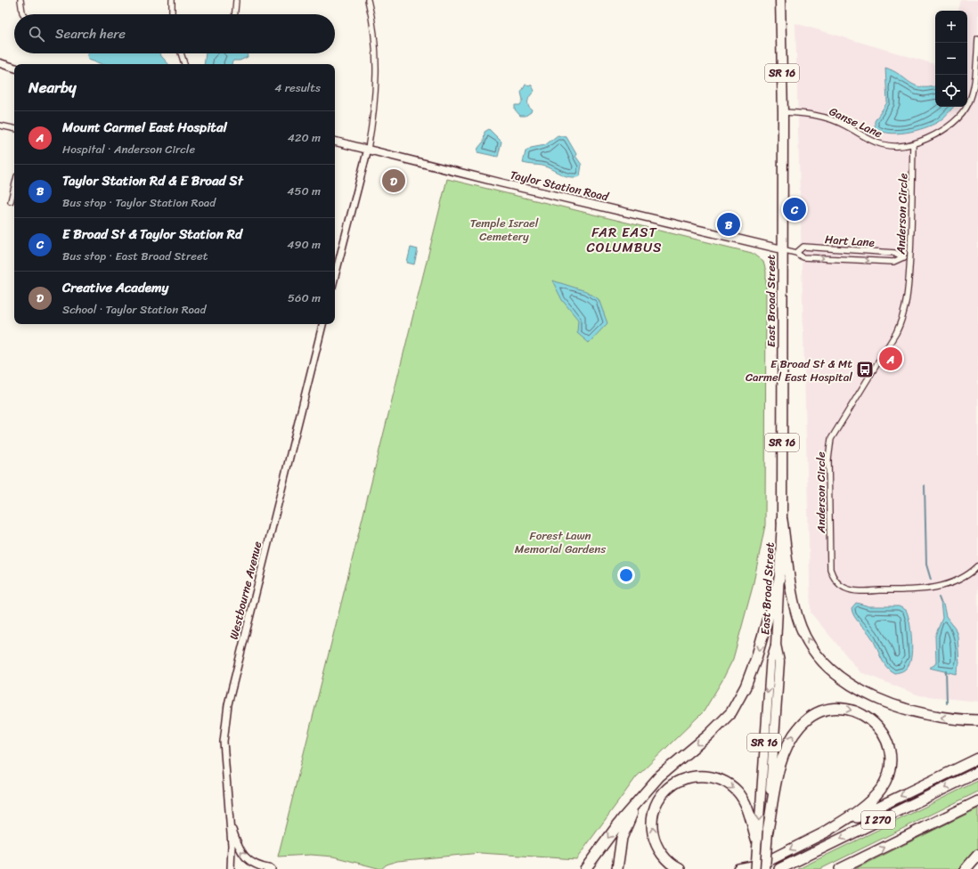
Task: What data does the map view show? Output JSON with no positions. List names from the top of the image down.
{
  "streets": {
    "highway": ["SR 16", "East Broad Street", "I 270"],
    "main road": ["Taylor Station Road"],
    "street": [
      "Ganse Lane",
      "Anderson Circle",
      "Hart Lane",
      "Westbourne Avenue"
    ]
  },
  "crossings": [
    ["Ganse Lane", "Anderson Circle"],
    ["Ganse Lane", "East Broad Street"],
    ["Taylor Station Road", "Hart Lane"],
    ["Taylor Station Road", "East Broad Street"],
    ["Anderson Circle", "Hart Lane"],
    ["Hart Lane", "East Broad Street"]
  ],
  "districts": ["FAR EAST COLUMBUS"],
  "parks": ["Temple Israel Cemetery", "Forest Lawn Memorial Gardens"],
  "places": {
    "bus stop": ["E Broad St & Mt Carmel East Hospital"]
  },
  "page": {
    "map_buttons": ["+", "−"],
    "search": "Search here",
    "heading": ["Nearby", "4 results"],
    "list": [
      {
        "mark": "A",
        "name": "Mount Carmel East Hospital",
        "note": "Hospital · Anderson Circle",
        "value": "420 m"
      },
      {
        "mark": "B",
        "name": "Taylor Station Rd & E Broad St",
        "note": "Bus stop · Taylor Station Road",
        "value": "450 m"
      },
      {
        "mark": "C",
        "name": "E Broad St & Taylor Station Rd",
        "note": "Bus stop · East Broad Street",
        "value": "490 m"
      },
      {
        "mark": "D",
        "name": "Creative Academy",
        "note": "School · Taylor Station Road",
        "value": "560 m"
      }
    ],
    "pins": [
      "D",
      "C",
      "B",
      "A"
    ]
  }
}
